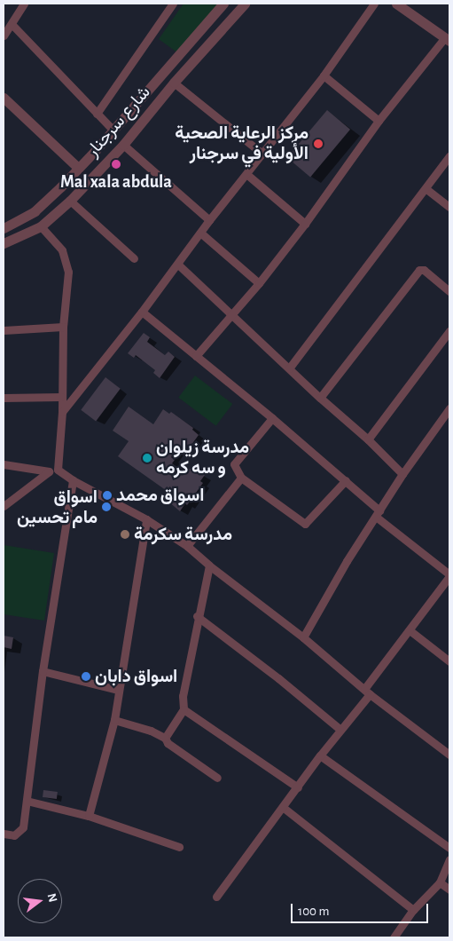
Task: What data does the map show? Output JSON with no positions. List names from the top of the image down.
{
  "streets": {
    "street": ["شارع سرجنار"]
  },
  "places": [
    "مركز الرعاية الصحية الأولية في سرجنار",
    "Mal xala abdula",
    "مدرسة زيلوان و سه كرمه",
    "اسواق محمد",
    "اسواق مام تحسين",
    "مدرسة سكرمة",
    "اسواق دابان"
  ],
  "scale_bar": "100 m",
  "north": "right"
}
